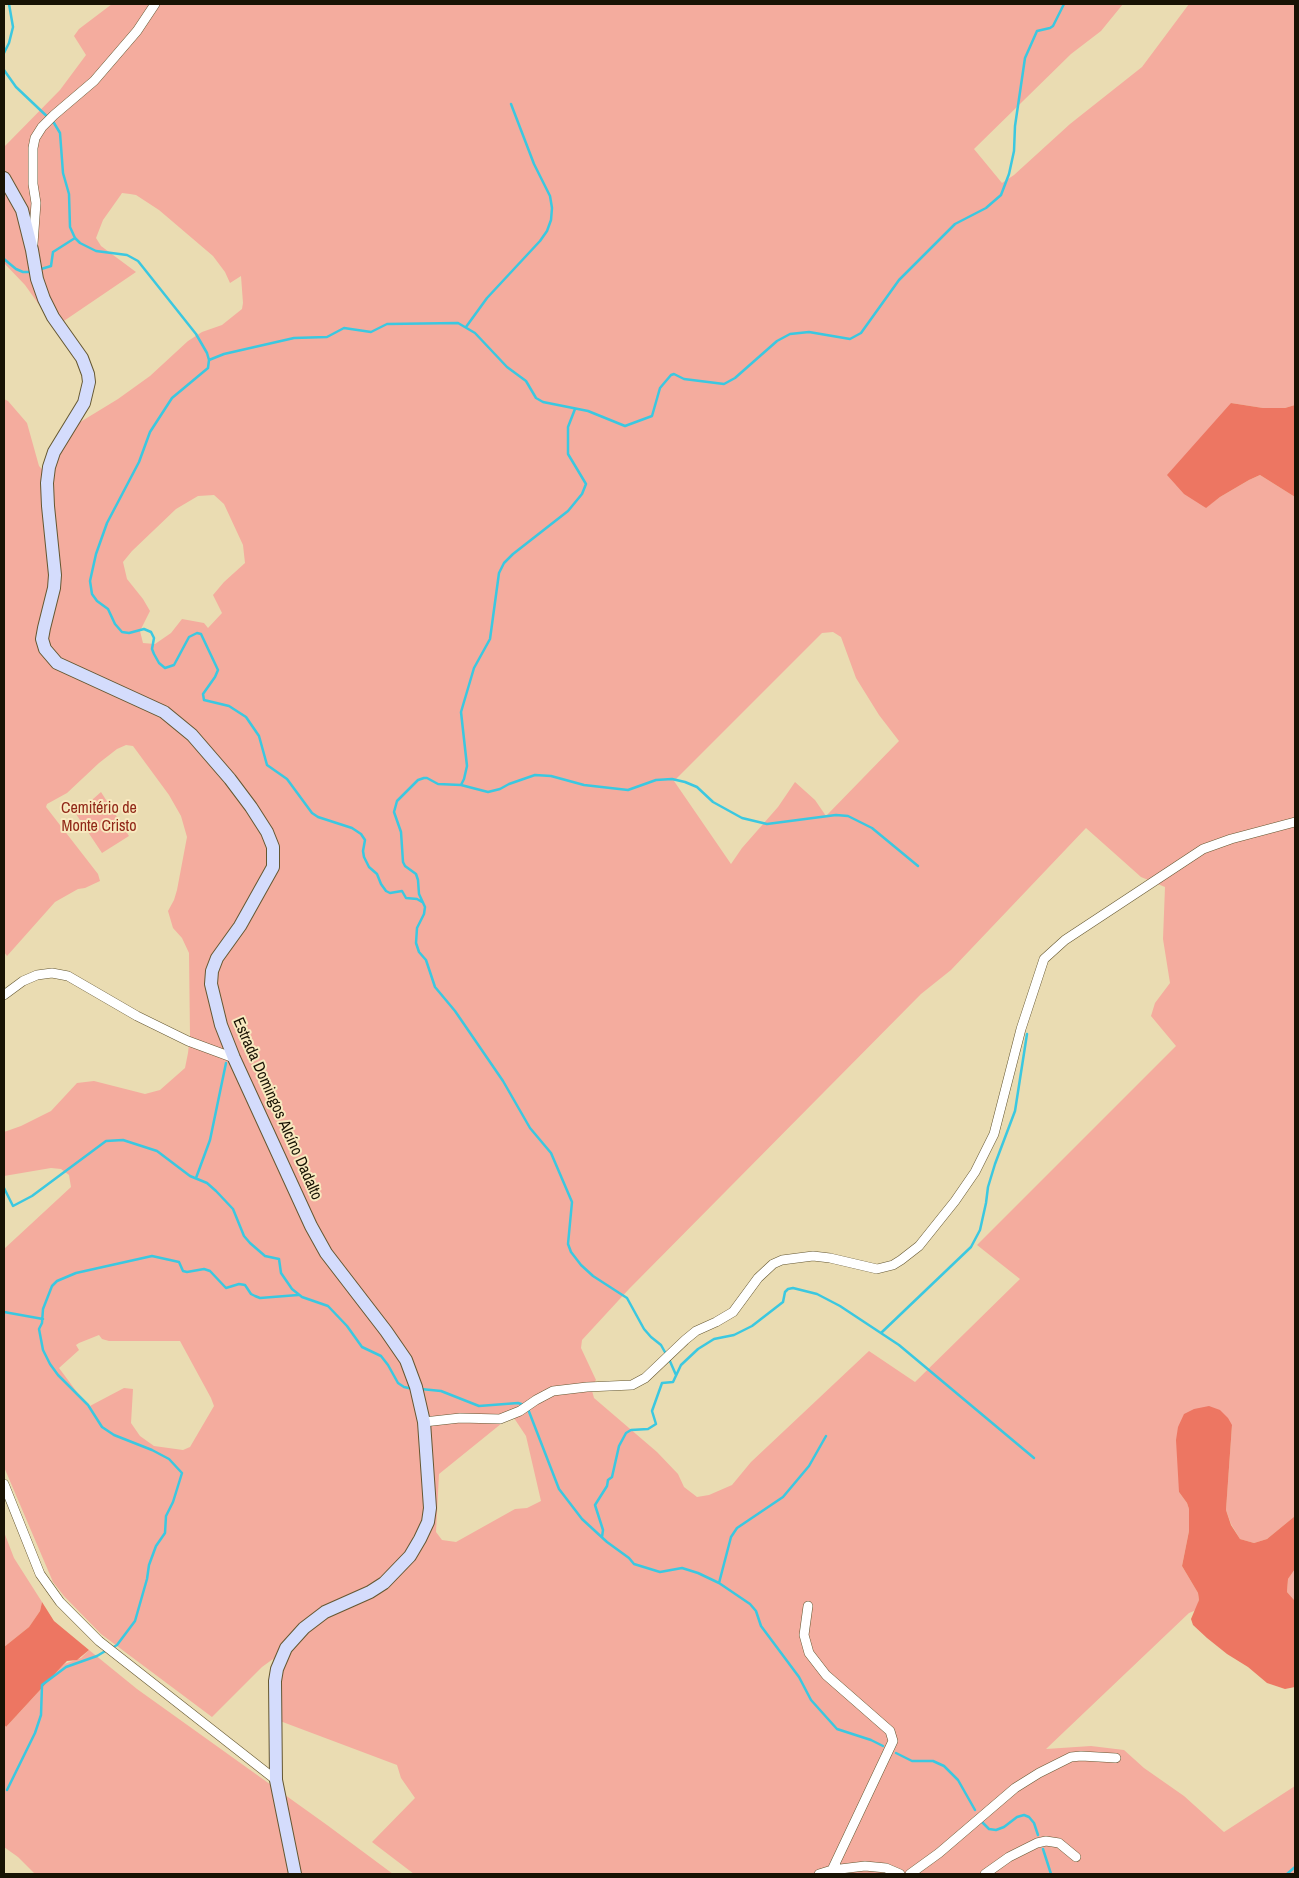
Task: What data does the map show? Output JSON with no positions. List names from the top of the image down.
{
  "streets": {
    "street": ["Estrada Domingos Alcíno Dadalto"]
  },
  "parks": ["Cemitério de Monte Cristo"]
}
